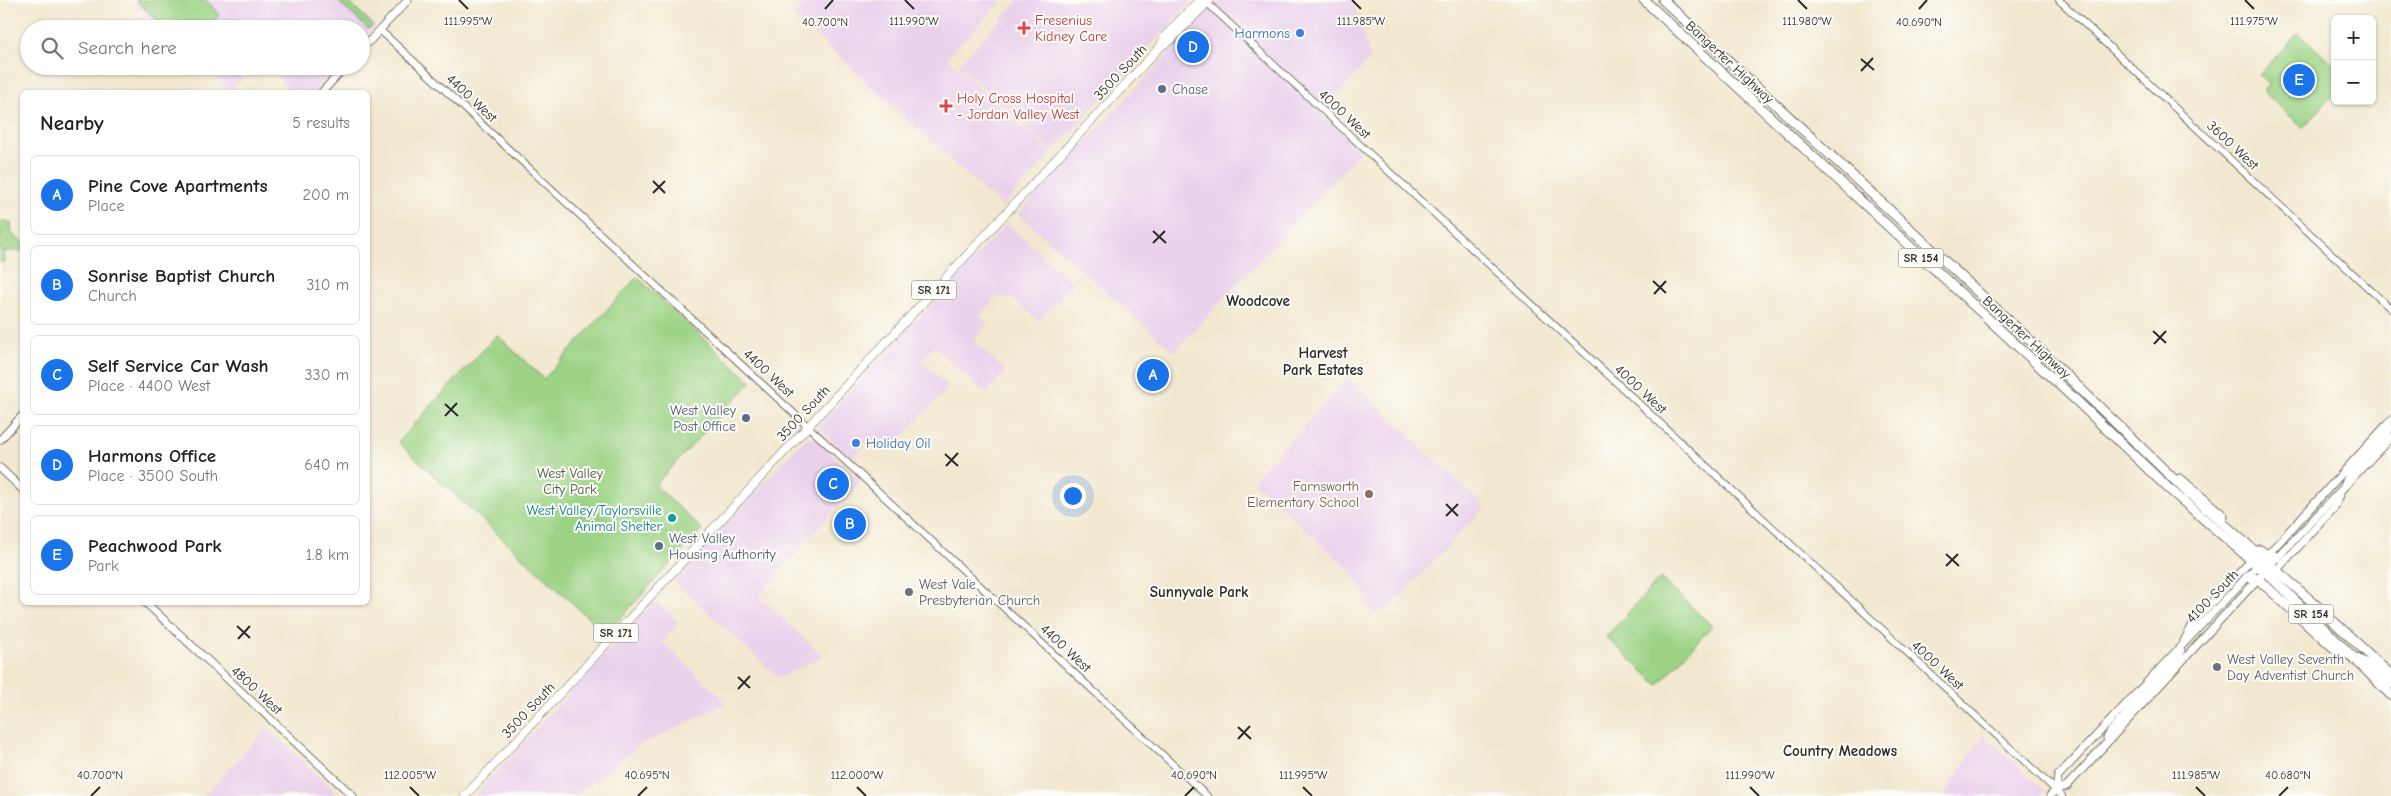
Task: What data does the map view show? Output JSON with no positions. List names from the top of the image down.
{
  "streets": {
    "highway": ["Bangerter Highway", "SR 154"],
    "main road": [
      "3500 South",
      "SR 171",
      "4100 South",
      "4800 West"
    ],
    "street": ["4400 West", "4000 West", "3600 West"]
  },
  "crossings": [
    ["Bangerter Highway", "4100 South"],
    ["3500 South", "4400 West"],
    ["3500 South", "4000 West"],
    ["4000 West", "4100 South"]
  ],
  "districts": [
    "Woodcove",
    "Harvest Park Estates",
    "Sunnyvale Park",
    "Country Meadows"
  ],
  "parks": ["West Valley City Park"],
  "places": {
    "health": ["Fresenius Kidney Care", "Holy Cross Hospital - Jordan Valley West"],
    "other": [
      "Harmons",
      "Chase",
      "West Valley Post Office",
      "Holiday Oil",
      "Farnsworth Elementary School",
      "West Valley/Taylorsville Animal Shelter",
      "West Valley Housing Authority",
      "West Vale Presbyterian Church",
      "West Valley Seventh Day Adventist Church"
    ]
  },
  "page": {
    "map_buttons": ["+", "−"],
    "search": "Search here",
    "pins": [
      "D",
      "E",
      "A",
      "C",
      "B"
    ],
    "heading": ["Nearby", "5 results"],
    "list": [
      {
        "mark": "A",
        "name": "Pine Cove Apartments",
        "note": "Place",
        "value": "200 m"
      },
      {
        "mark": "B",
        "name": "Sonrise Baptist Church",
        "note": "Church",
        "value": "310 m"
      },
      {
        "mark": "C",
        "name": "Self Service Car Wash",
        "note": "Place · 4400 West",
        "value": "330 m"
      },
      {
        "mark": "D",
        "name": "Harmons Office",
        "note": "Place · 3500 South",
        "value": "640 m"
      },
      {
        "mark": "E",
        "name": "Peachwood Park",
        "note": "Park",
        "value": "1.8 km"
      }
    ]
  },
  "coordinates": [
    "111.975°W",
    "111.995°W",
    "111.990°W",
    "111.985°W",
    "111.980°W",
    "40.700°N",
    "40.690°N",
    "40.695°N",
    "40.680°N",
    "112.005°W",
    "112.000°W"
  ]
}
